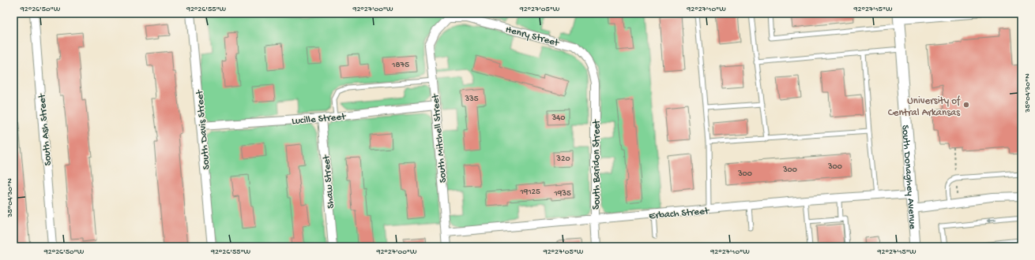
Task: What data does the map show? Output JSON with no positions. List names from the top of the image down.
{
  "streets": {
    "street": [
      "Henry Street",
      "Lucille Street",
      "South Ash Street",
      "South Davis Street",
      "South Mitchell Street",
      "South Baridon Street",
      "South Donaghey Avenue",
      "Shaw Street",
      "Erbach Street"
    ]
  },
  "crossings": [
    ["Henry Street", "South Mitchell Street"],
    ["Henry Street", "South Baridon Street"],
    ["Lucille Street", "South Davis Street"],
    ["Lucille Street", "South Mitchell Street"],
    ["Lucille Street", "Shaw Street"],
    ["South Mitchell Street", "Erbach Street"],
    ["South Baridon Street", "Erbach Street"],
    ["South Donaghey Avenue", "Erbach Street"]
  ],
  "places": ["University of Central Arkansas"],
  "house_numbers": [
    "1875",
    "335",
    "340",
    "320",
    "300",
    "300",
    "300",
    "19125",
    "1935"
  ],
  "coordinates": [
    "92°26'50\"W",
    "92°26'55\"W",
    "92°27'00\"W",
    "92°27'05\"W",
    "92°27'10\"W",
    "92°27'15\"W",
    "35°04'30\"N"
  ]
}
